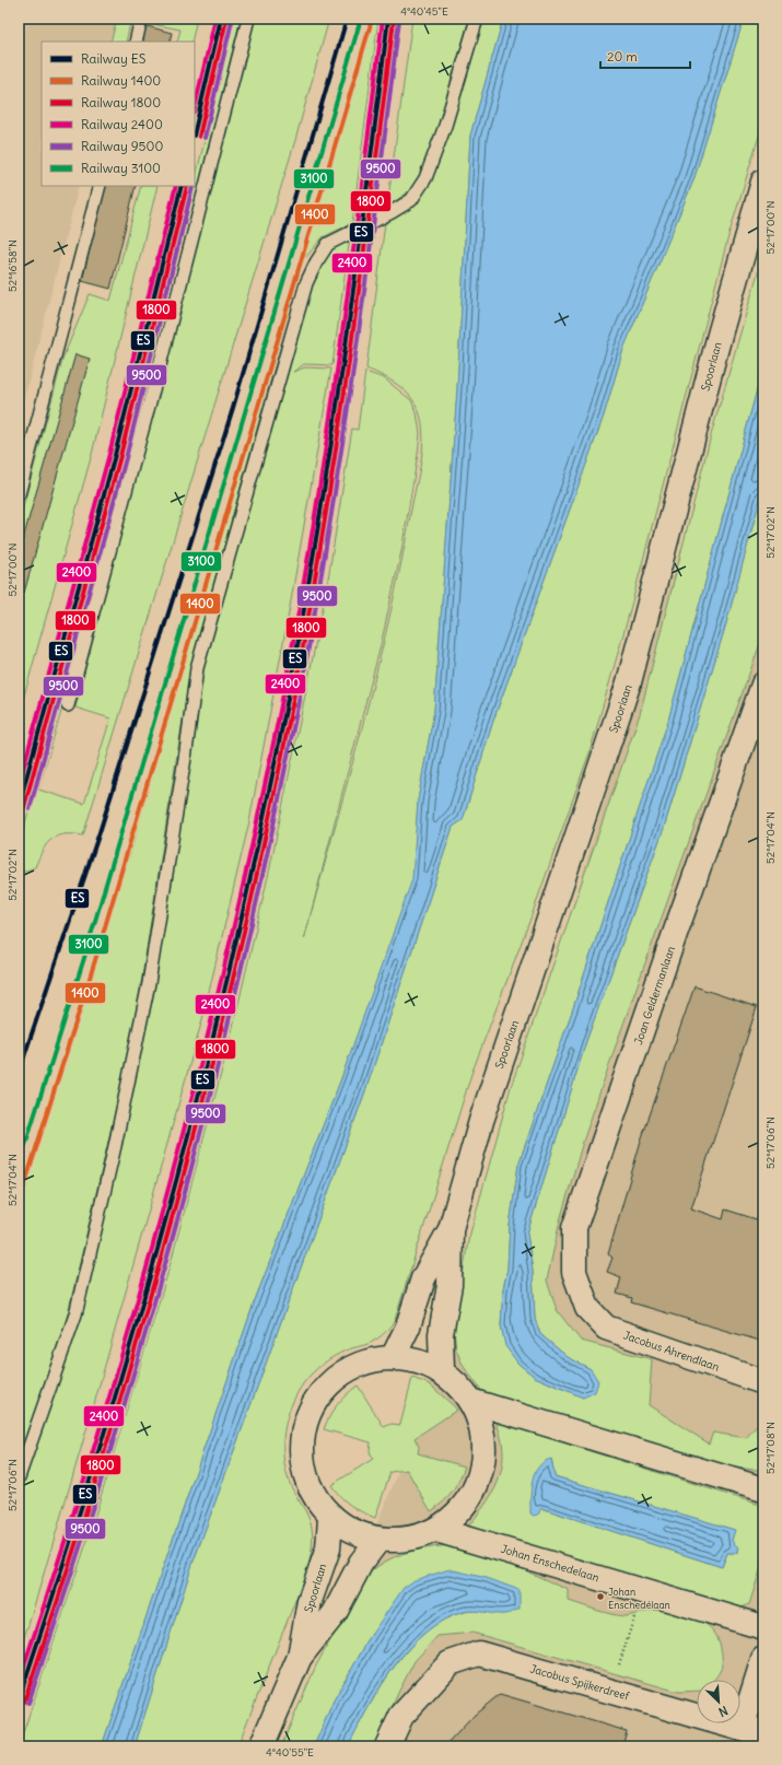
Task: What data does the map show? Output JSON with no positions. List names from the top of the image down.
{
  "streets": {
    "main road": [
      "Spoorlaan",
      "Joan Geldermanlaan",
      "Jacobus Ahrendlaan",
      "Johan Enschedelaan",
      "Jacobus Spijkerdreef"
    ]
  },
  "crossings": [
    ["Joan Geldermanlaan", "Jacobus Ahrendlaan"]
  ],
  "places": ["Johan Enschedélaan"],
  "lines": [
    "rail line ES",
    "rail line 2400",
    "rail line 3100",
    "rail line 1400",
    "rail line 1800",
    "rail line 9500"
  ],
  "legend": [
    "Railway ES",
    "Railway 1400",
    "Railway 1800",
    "Railway 2400",
    "Railway 9500",
    "Railway 3100"
  ],
  "scale_bar": "20 m",
  "north": "bottom right",
  "coordinates": [
    "4°40'45\"E",
    "52°17'00\"N",
    "52°16'58\"N",
    "52°17'02\"N",
    "52°17'04\"N",
    "52°17'06\"N",
    "52°17'08\"N",
    "4°40'55\"E"
  ]
}
